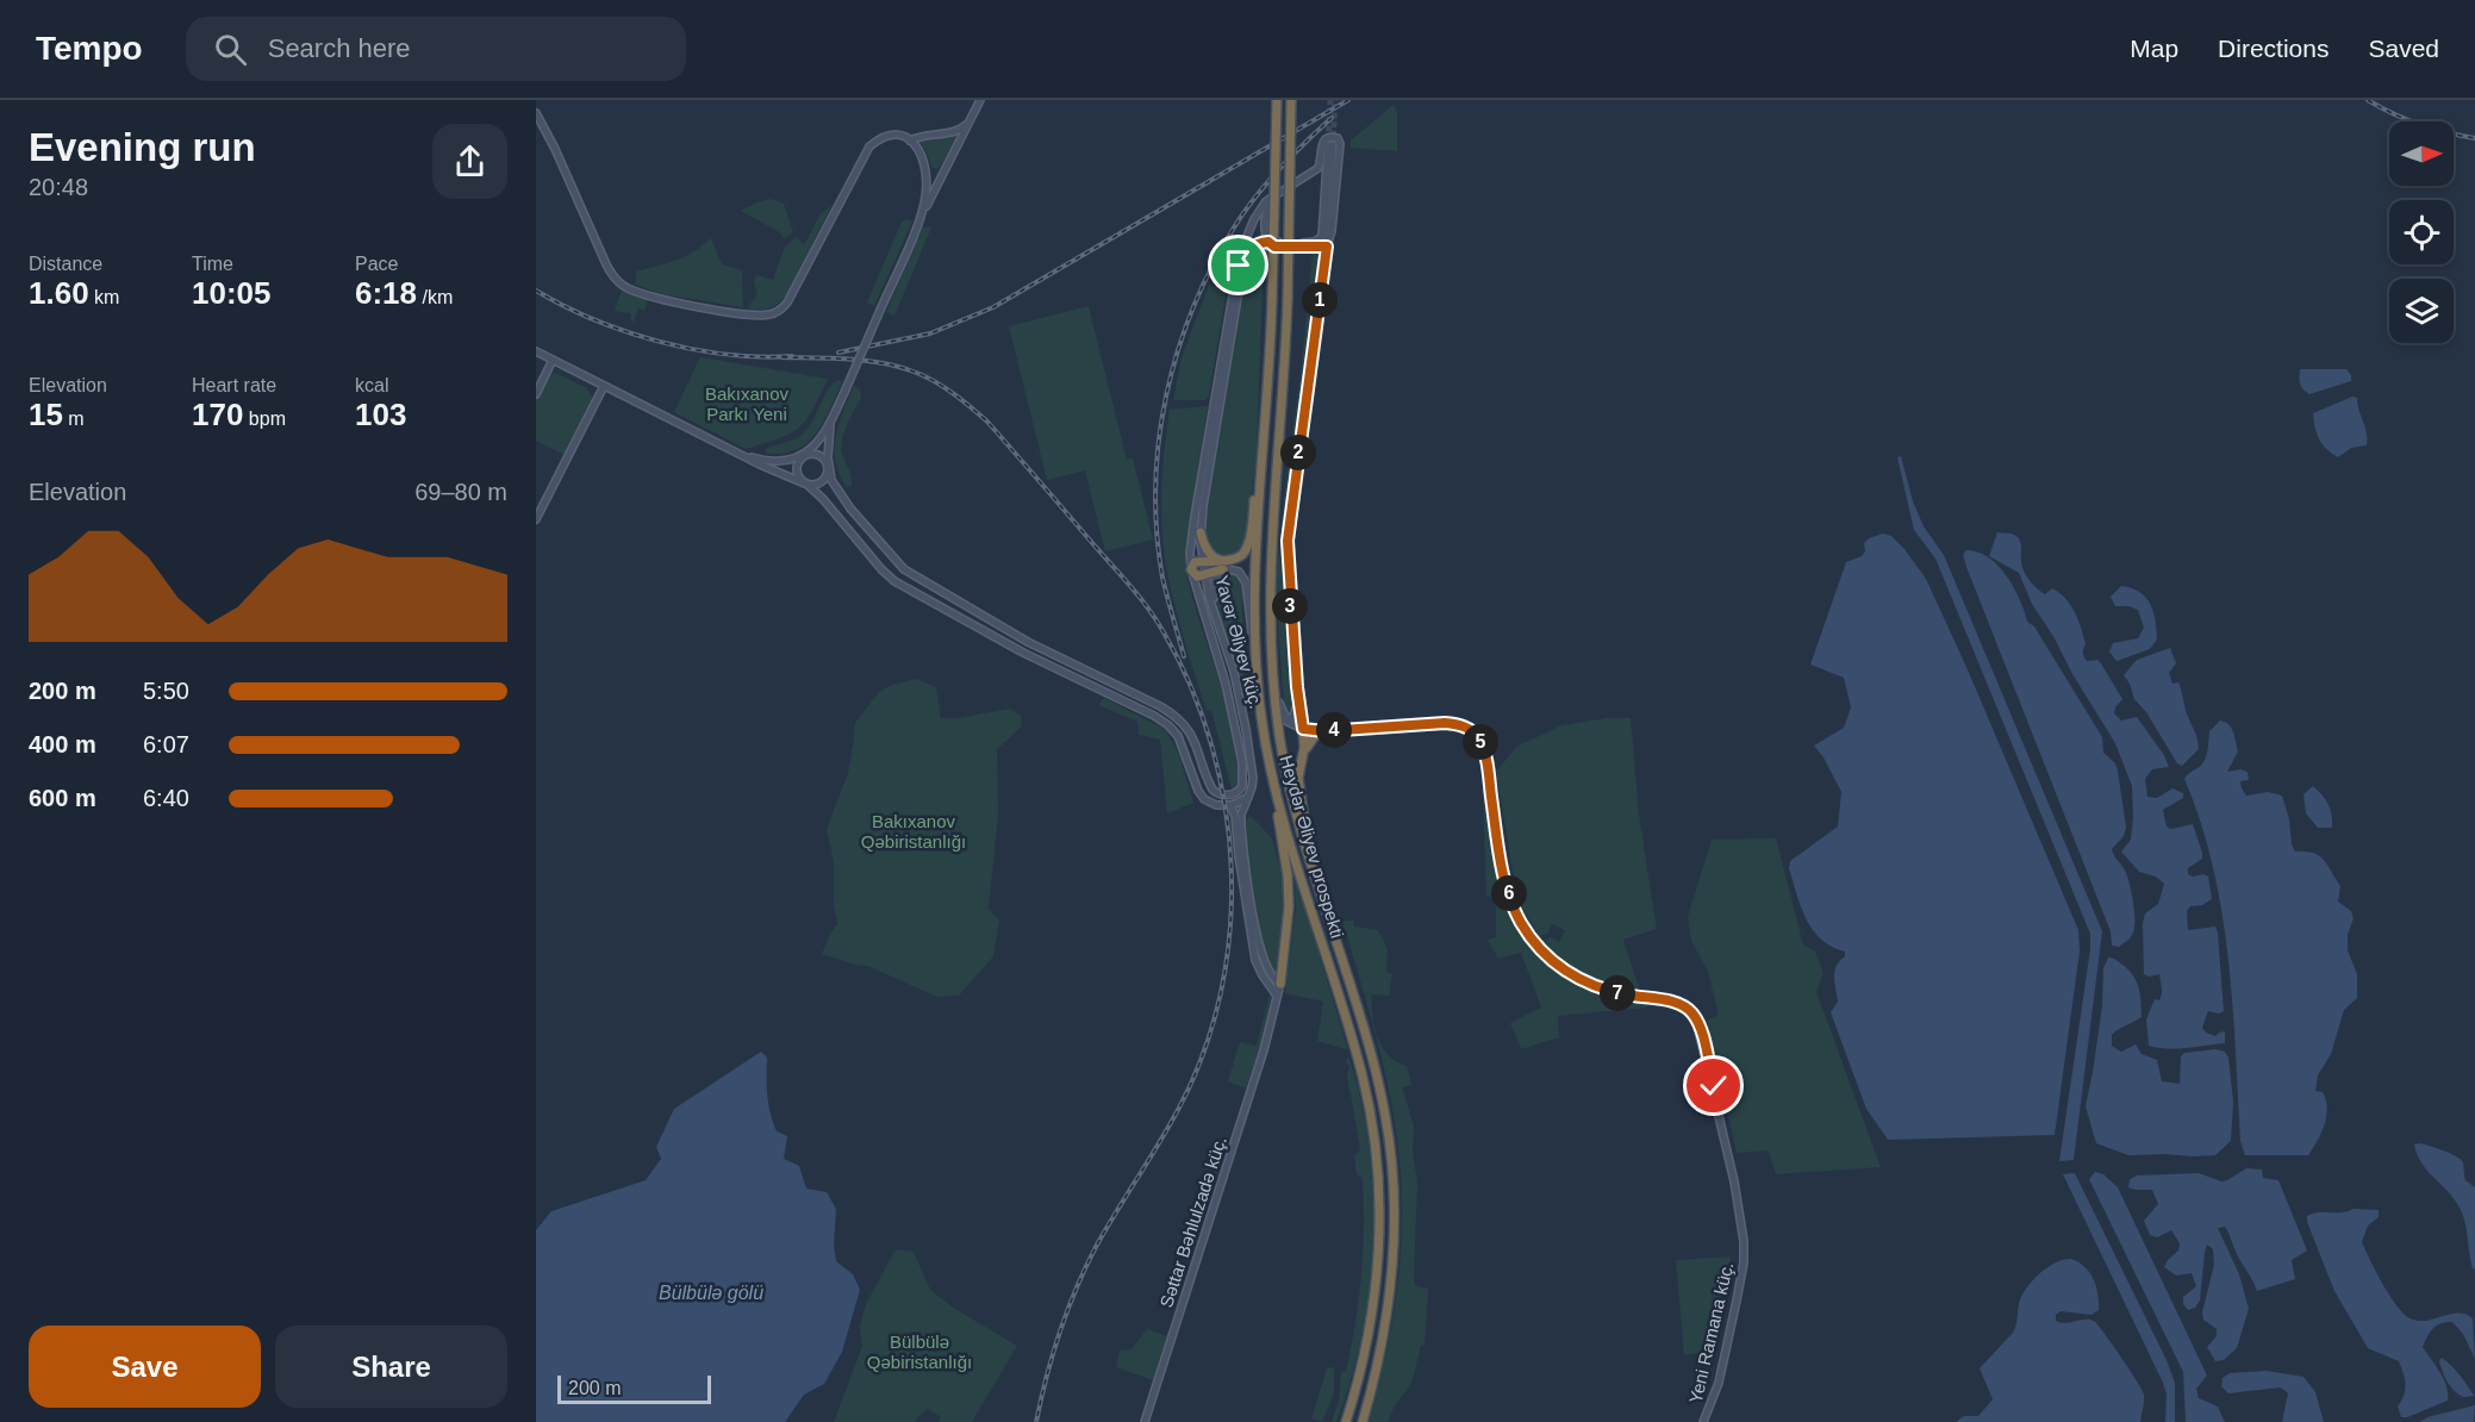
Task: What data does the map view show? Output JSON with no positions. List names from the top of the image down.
{
  "streets": {
    "highway": ["Heydər Əliyev prospekti"],
    "main road": ["Yavər Əliyev küç.", "Səttar Bəhlulzadə küç.", "Yeni Ramana küç."]
  },
  "crossings": [
    ["Yavər Əliyev küç.", "Səttar Bəhlulzadə küç."]
  ],
  "water": ["Bülbülə gölü"],
  "parks": ["Bakıxanov Parkı Yeni", "Bakıxanov Qəbiristanlığı", "Bülbülə Qəbiristanlığı"],
  "scale_bar": "200 m",
  "north": "right",
  "page": {
    "header": "Tempo",
    "search": "Search here",
    "nav": ["Map", "Directions", "Saved"],
    "heading": ["Evening run", "20:48"],
    "stats": [
      ["Distance", "1.60 km"],
      ["Time", "10:05"],
      ["Pace", "6:18 /km"],
      ["Elevation", "15 m"],
      ["Heart rate", "170 bpm"],
      ["kcal", "103"]
    ],
    "pins": [
      "1",
      "2",
      "3",
      "4",
      "5",
      "6",
      "7"
    ],
    "chart": ["Elevation", "69–80 m"],
    "list": [
      {
        "name": "200 m",
        "note": "5:50"
      },
      {
        "name": "400 m",
        "note": "6:07"
      },
      {
        "name": "600 m",
        "note": "6:40"
      }
    ],
    "buttons": ["Save", "Share"],
    "scale": "200 m"
  }
}
